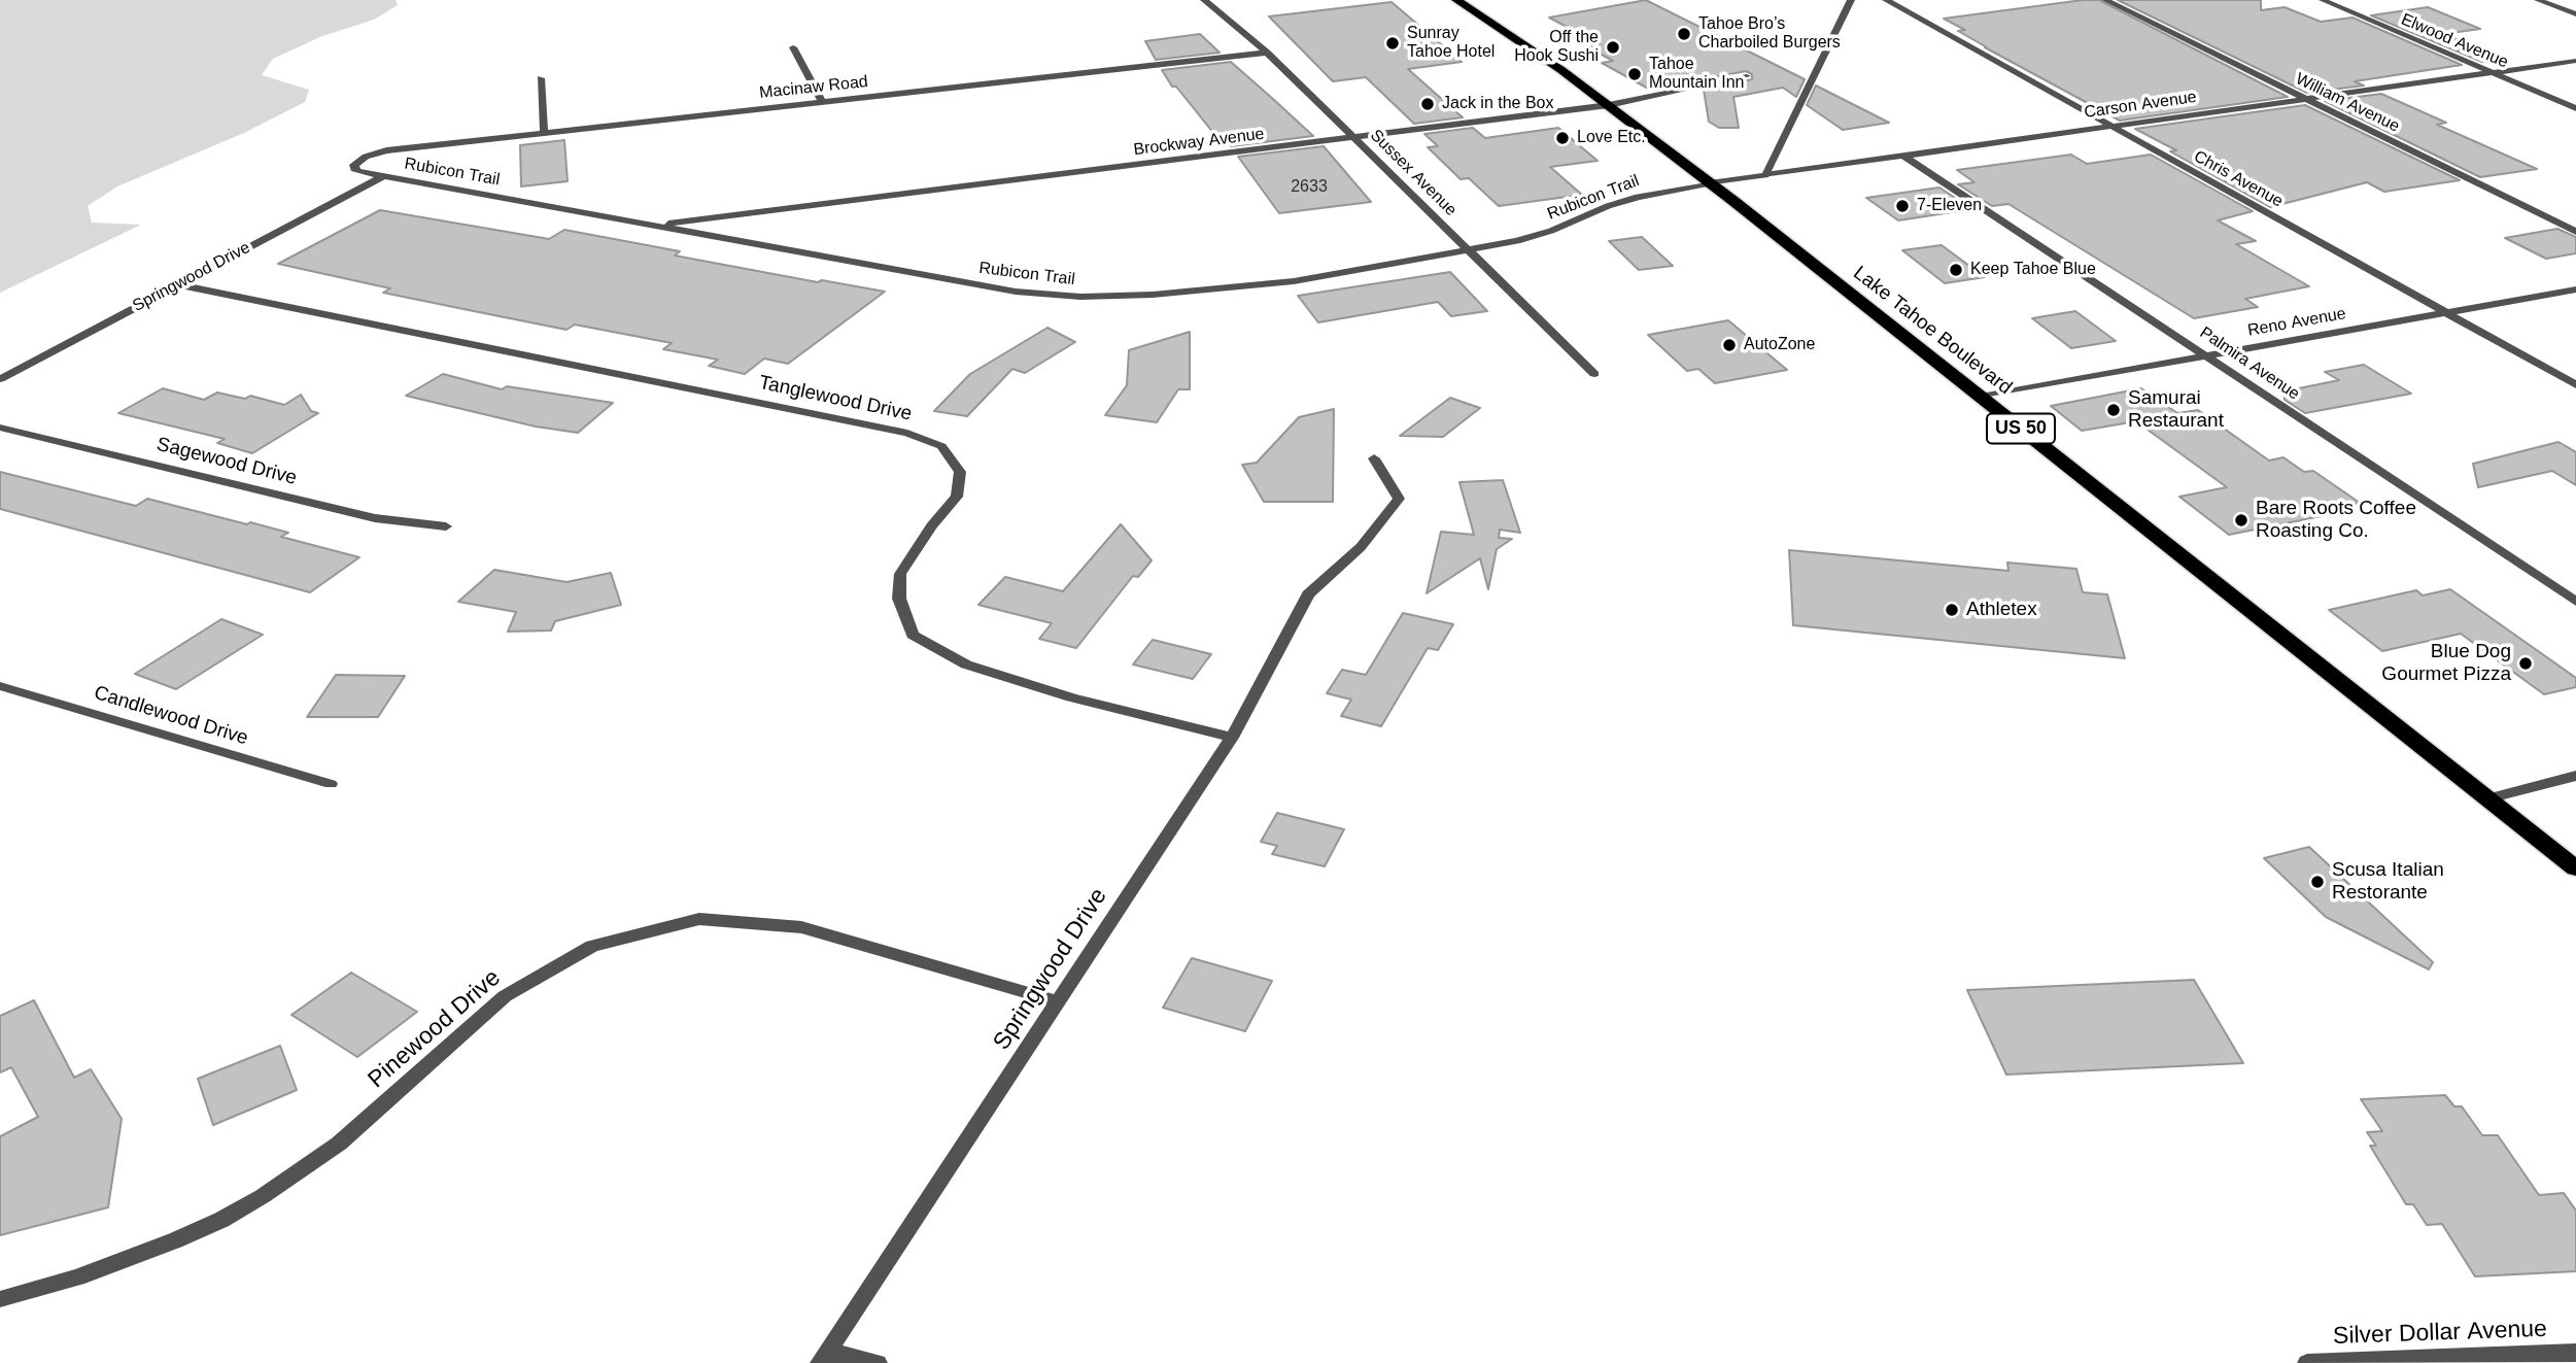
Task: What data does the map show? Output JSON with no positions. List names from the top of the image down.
{
  "streets": {
    "highway": ["Lake Tahoe Boulevard", "US 50"],
    "street": [
      "Elwood Avenue",
      "Macinaw Road",
      "William Avenue",
      "Carson Avenue",
      "Brockway Avenue",
      "Rubicon Trail",
      "Sussex Avenue",
      "Chris Avenue",
      "Springwood Drive",
      "Reno Avenue",
      "Palmira Avenue",
      "Tanglewood Drive",
      "Sagewood Drive",
      "Candlewood Drive",
      "Pinewood Drive",
      "Silver Dollar Avenue"
    ]
  },
  "crossings": [
    ["Elwood Avenue", "Carson Avenue"],
    ["Macinaw Road", "Rubicon Trail"],
    ["Macinaw Road", "Sussex Avenue"],
    ["William Avenue", "Carson Avenue"],
    ["Carson Avenue", "Rubicon Trail"],
    ["Carson Avenue", "Chris Avenue"],
    ["Carson Avenue", "Lake Tahoe Boulevard"],
    ["Carson Avenue", "Palmira Avenue"],
    ["Brockway Avenue", "Rubicon Trail"],
    ["Brockway Avenue", "Sussex Avenue"],
    ["Brockway Avenue", "Lake Tahoe Boulevard"],
    ["Rubicon Trail", "Sussex Avenue"],
    ["Rubicon Trail", "Springwood Drive"],
    ["Rubicon Trail", "Lake Tahoe Boulevard"],
    ["Chris Avenue", "Reno Avenue"],
    ["Springwood Drive", "Tanglewood Drive"],
    ["Springwood Drive", "Pinewood Drive"],
    ["Reno Avenue", "Lake Tahoe Boulevard"],
    ["Reno Avenue", "Palmira Avenue"]
  ],
  "places": [
    "Tahoe Bro’s Charboiled Burgers",
    "Sunray Tahoe Hotel",
    "Off the Hook Sushi",
    "Tahoe Mountain Inn",
    "Jack in the Box",
    "Love Etc.",
    "7-Eleven",
    "Keep Tahoe Blue",
    "AutoZone",
    "Samurai Restaurant",
    "Bare Roots Coffee Roasting Co.",
    "Athletex",
    "Blue Dog Gourmet Pizza",
    "Scusa Italian Restorante"
  ],
  "house_numbers": ["2633"]
}
